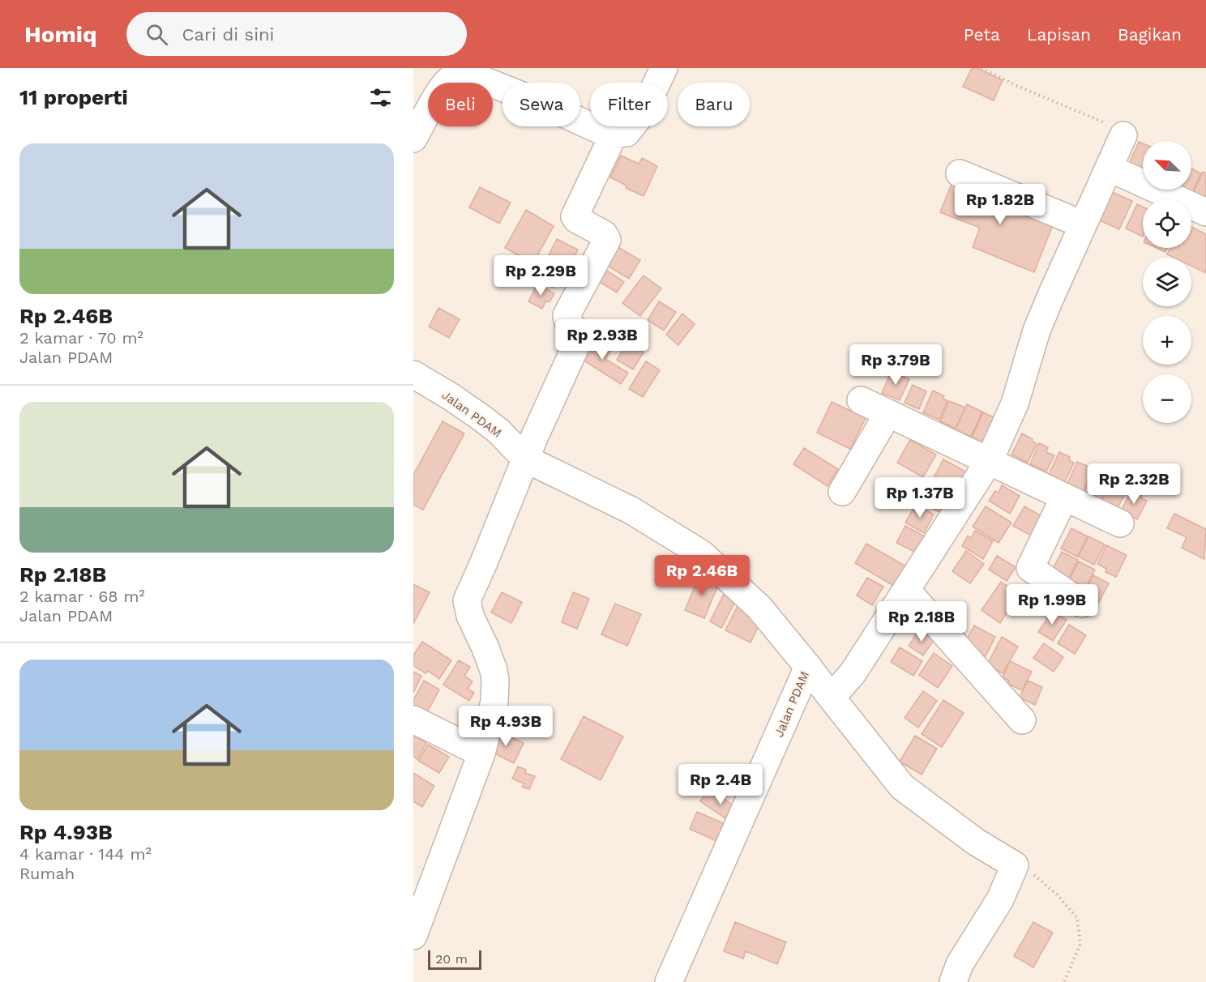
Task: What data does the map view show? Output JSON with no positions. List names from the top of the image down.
{
  "streets": {
    "street": ["Jalan PDAM"]
  },
  "scale_bar": "20 m",
  "north": "top left",
  "page": {
    "header": "Homiq",
    "search": "Cari di sini",
    "nav": ["Peta", "Lapisan", "Bagikan"],
    "heading": "11 properti",
    "chip": [
      "Beli",
      "Sewa",
      "Filter",
      "Baru"
    ],
    "list": [
      {
        "name": "Rp 2.46B",
        "note": "2 kamar · 70 m² · Jalan PDAM"
      },
      {
        "name": "Rp 2.18B",
        "note": "2 kamar · 68 m² · Jalan PDAM"
      },
      {
        "name": "Rp 4.93B",
        "note": "4 kamar · 144 m² · Rumah"
      }
    ],
    "map_buttons": ["+", "−"],
    "price": [
      "Rp 1.82B",
      "Rp 2.29B",
      "Rp 2.93B",
      "Rp 3.79B",
      "Rp 2.32B",
      "Rp 1.37B",
      "Rp 2.46B",
      "Rp 1.99B",
      "Rp 2.18B",
      "Rp 4.93B",
      "Rp 2.4B"
    ],
    "scale": "20 m"
  }
}
